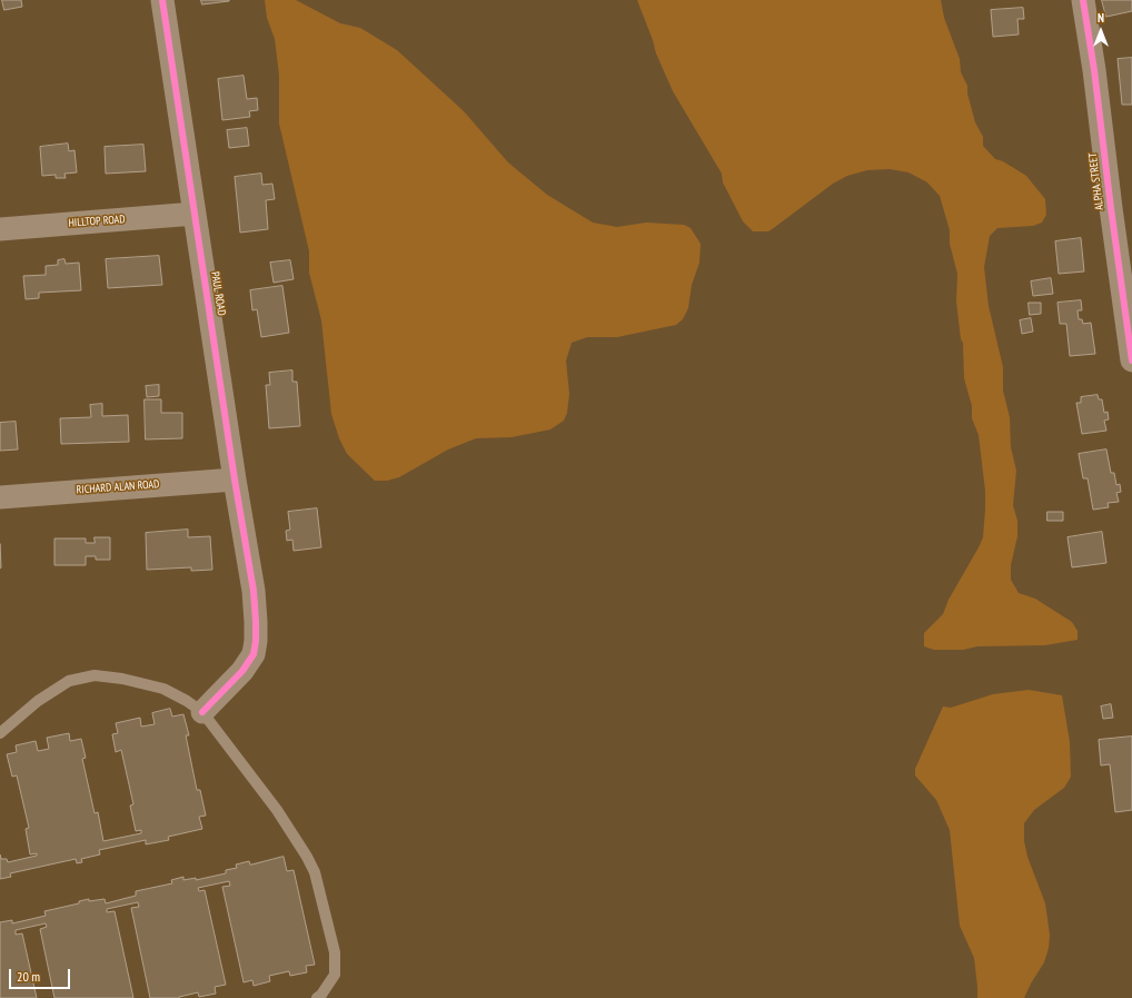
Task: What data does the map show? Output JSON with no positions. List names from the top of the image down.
{
  "streets": {
    "street": [
      "ALPHA STREET",
      "HILLTOP ROAD",
      "PAUL ROAD",
      "RICHARD ALAN ROAD"
    ]
  },
  "crossings": [
    ["HILLTOP ROAD", "PAUL ROAD"],
    ["PAUL ROAD", "RICHARD ALAN ROAD"]
  ],
  "scale_bar": "20 m",
  "north": "top"
}
